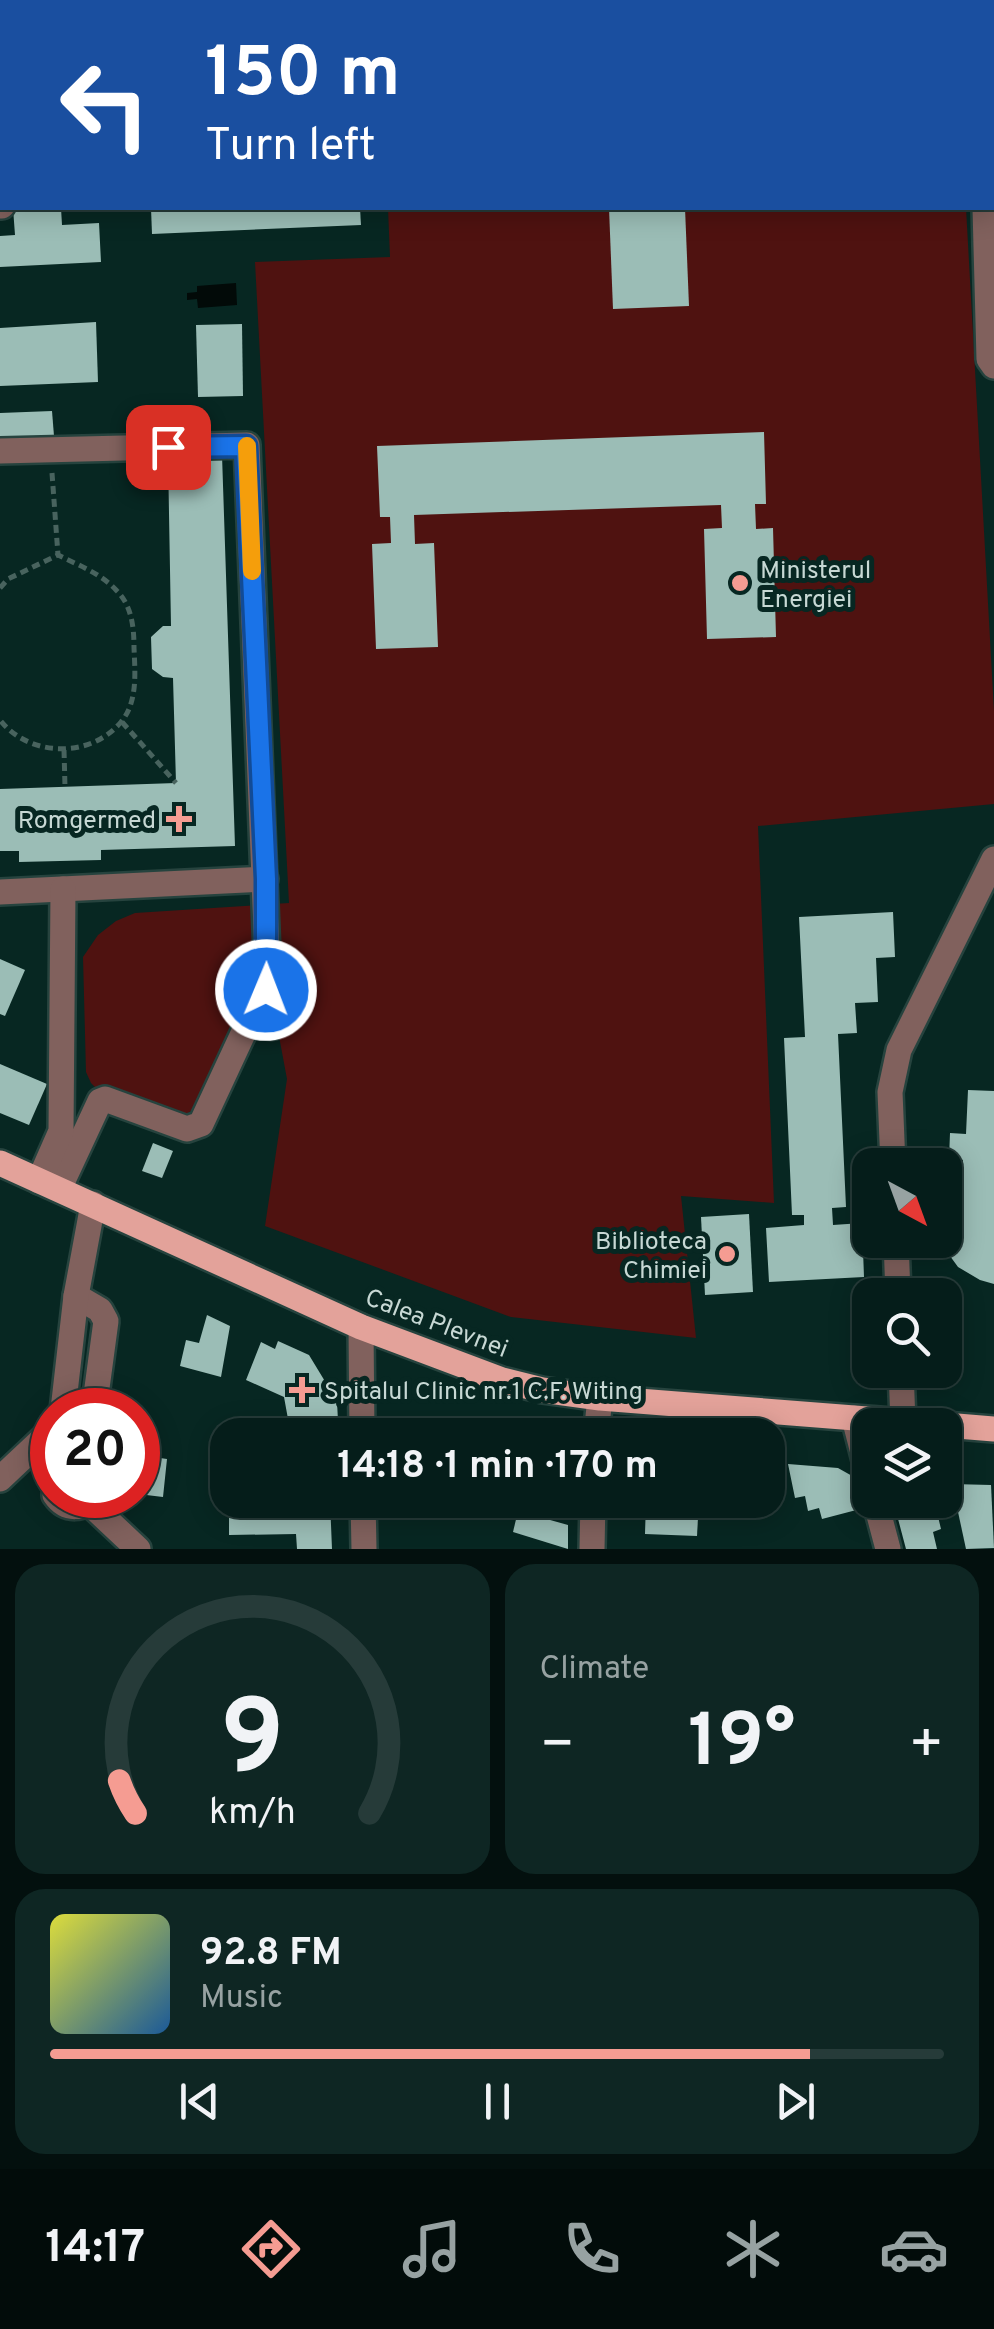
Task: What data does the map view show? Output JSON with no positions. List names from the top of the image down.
{
  "streets": {
    "main road": ["Calea Plevnei"]
  },
  "places": {
    "other": ["Ministerul Energiei", "Biblioteca Chimiei"],
    "health": ["Romgermed", "Spitalul Clinic nr.1 C.F. Witing"]
  },
  "north": "bottom right",
  "page": {
    "turn": ["150 m", "Turn left"],
    "limit": "20",
    "trip": "14:18 · 1 min · 170 m",
    "tile": "Climate",
    "heat": ["−", "19°", "+"],
    "song": ["92.8 FM", "Music"],
    "tabs": "14:17",
    "gauge": ["9", "km/h"]
  }
}
